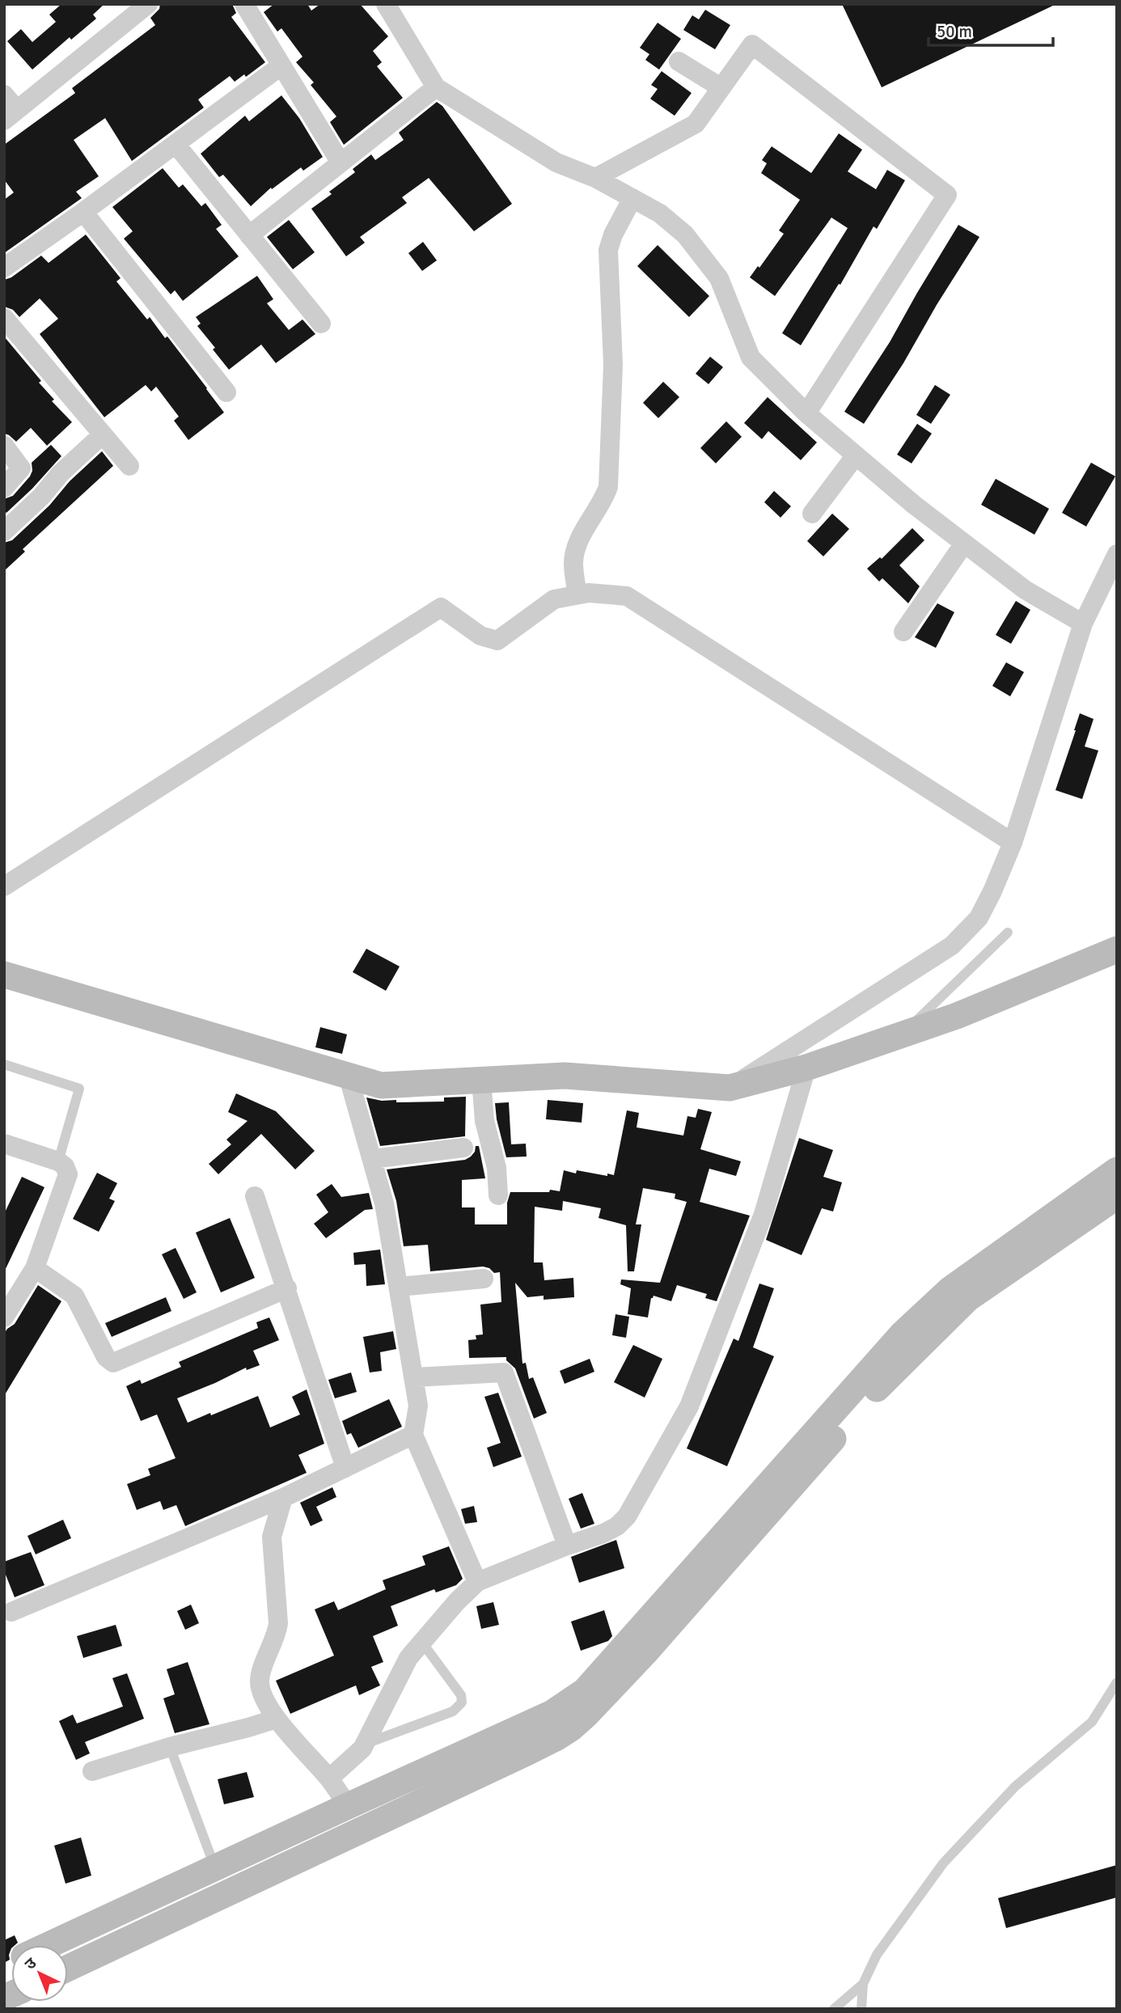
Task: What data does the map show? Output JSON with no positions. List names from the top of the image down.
{
  "scale_bar": "50 m",
  "north": "top left"
}
